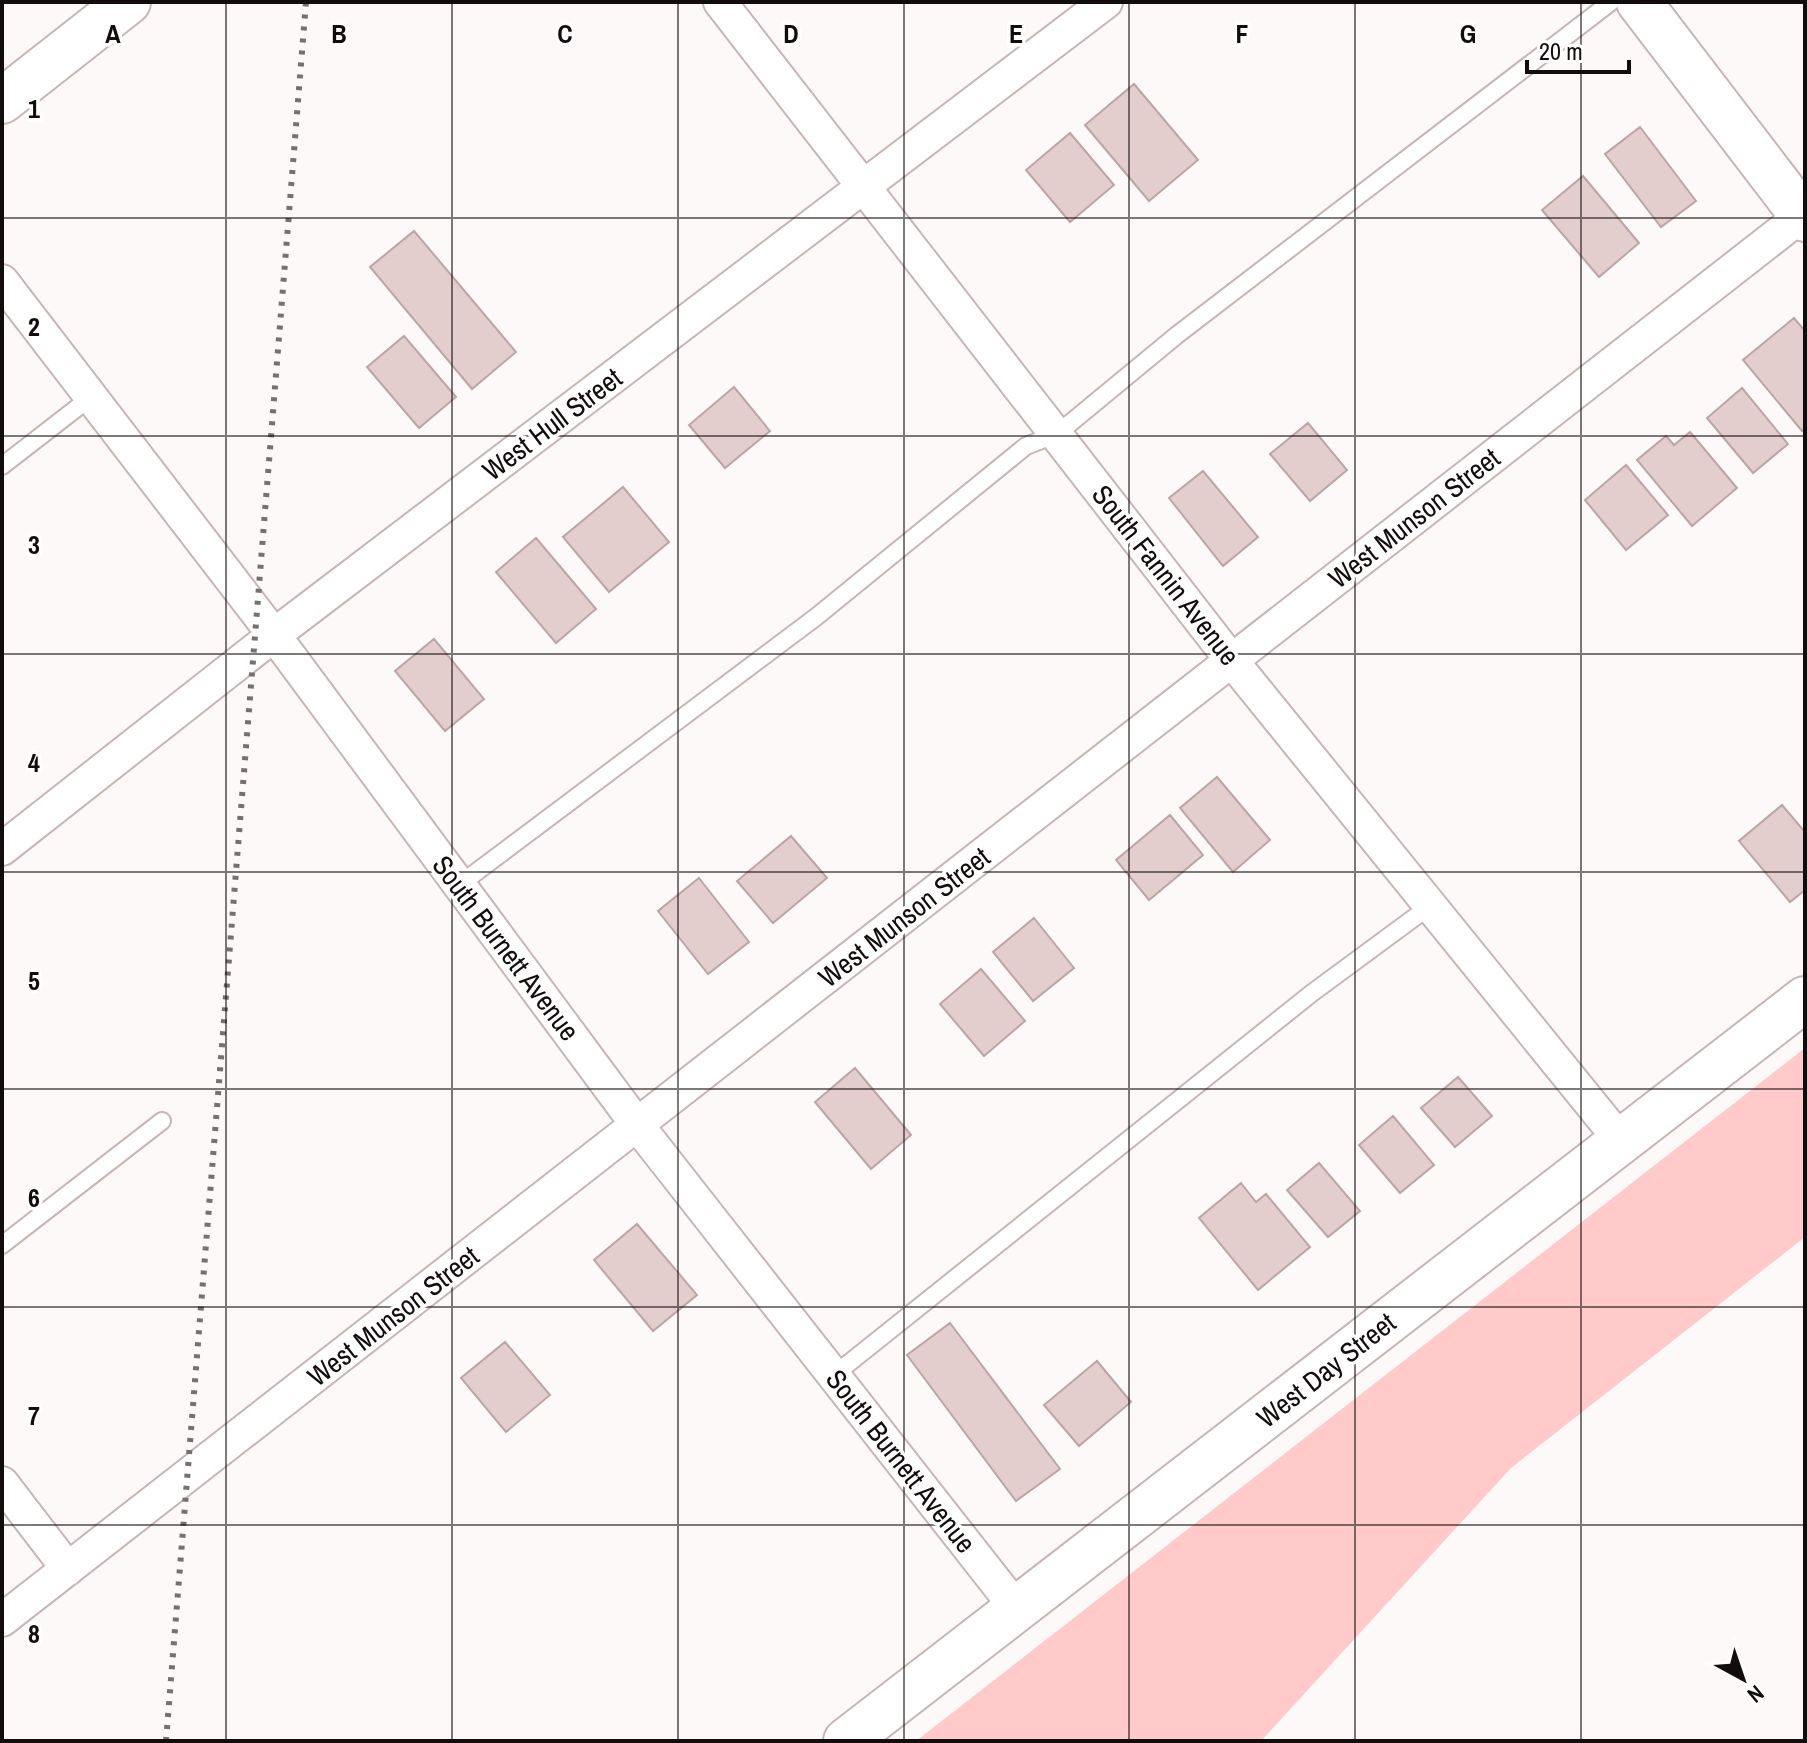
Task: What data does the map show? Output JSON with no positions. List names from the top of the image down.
{
  "streets": {
    "street": [
      "West Hull Street",
      "West Munson Street",
      "South Fannin Avenue",
      "South Burnett Avenue",
      "West Day Street"
    ]
  },
  "crossings": [
    ["West Hull Street", "South Fannin Avenue"],
    ["West Hull Street", "South Burnett Avenue"],
    ["West Munson Street", "South Fannin Avenue"],
    ["West Munson Street", "South Burnett Avenue"],
    ["South Fannin Avenue", "West Day Street"],
    ["South Burnett Avenue", "West Day Street"]
  ],
  "scale_bar": "20 m",
  "north": "bottom right",
  "grid": {
    "columns": [
      "A",
      "B",
      "C",
      "D",
      "E",
      "F",
      "G"
    ],
    "rows": [
      "1",
      "2",
      "3",
      "4",
      "5",
      "6",
      "7",
      "8"
    ]
  }
}
